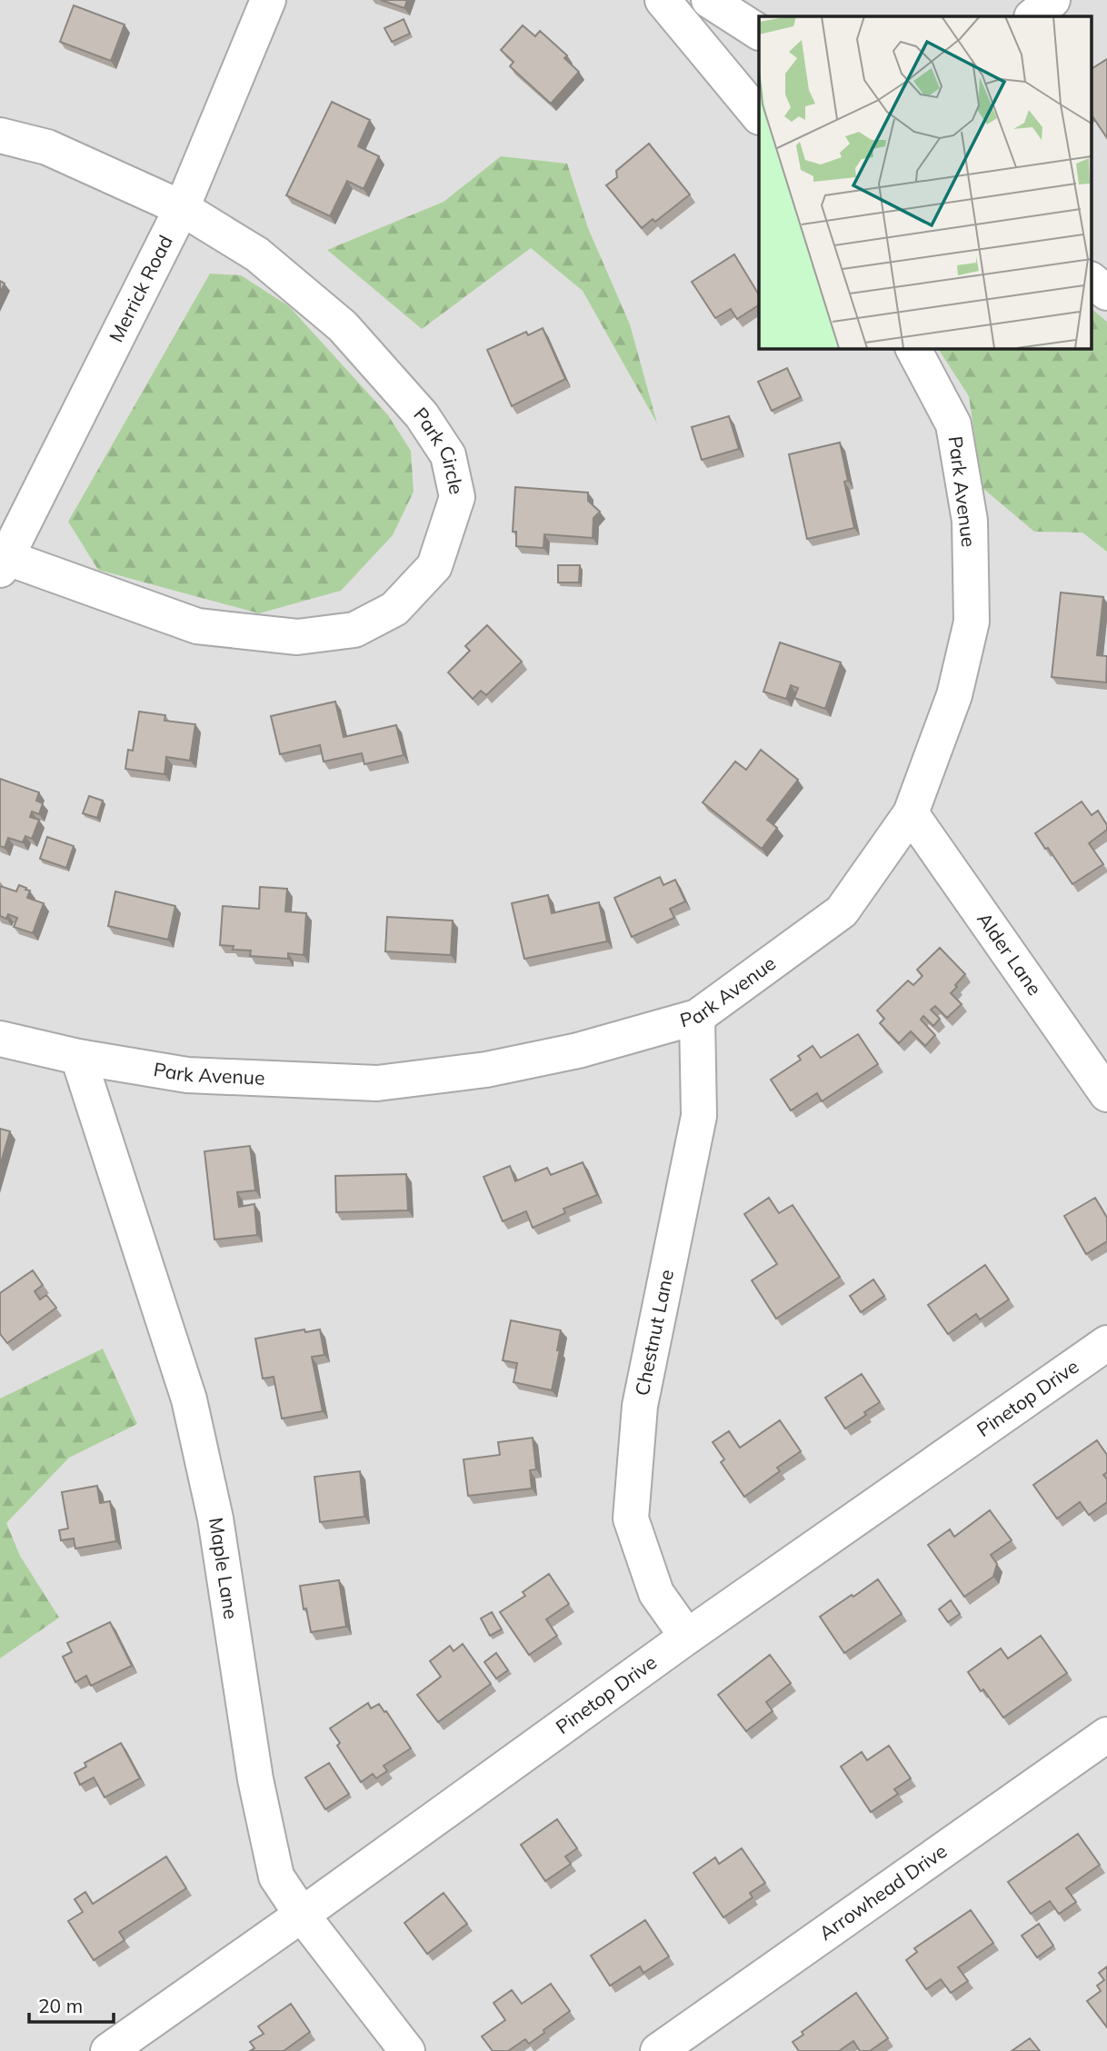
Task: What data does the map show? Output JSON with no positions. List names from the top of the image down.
{
  "streets": {
    "street": [
      "Merrick Road",
      "Park Circle",
      "Park Avenue",
      "Alder Lane",
      "Chestnut Lane",
      "Pinetop Drive",
      "Maple Lane",
      "Arrowhead Drive"
    ]
  },
  "crossings": [
    ["Merrick Road", "Park Circle"],
    ["Park Avenue", "Alder Lane"],
    ["Park Avenue", "Chestnut Lane"],
    ["Park Avenue", "Maple Lane"],
    ["Chestnut Lane", "Pinetop Drive"],
    ["Pinetop Drive", "Maple Lane"]
  ],
  "scale_bar": "20 m"
}
